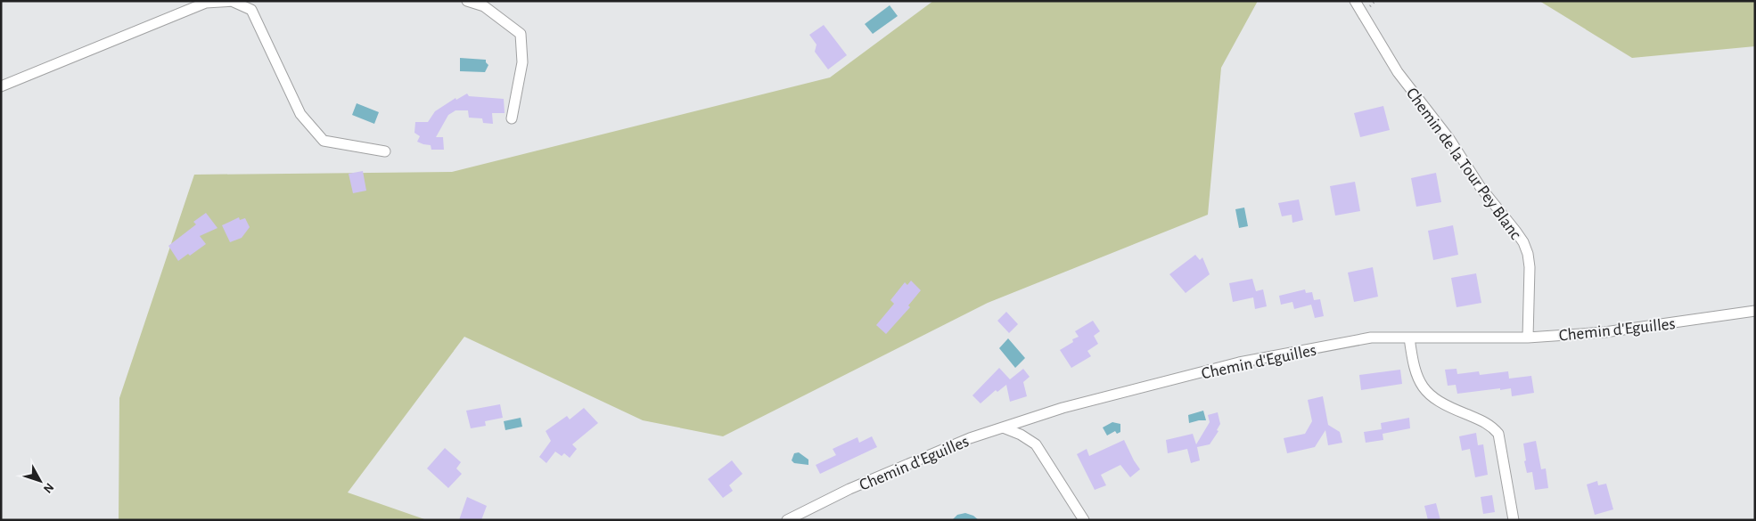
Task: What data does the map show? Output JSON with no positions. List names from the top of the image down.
{
  "streets": {
    "street": ["Chemin de la Tour Pey Blanc", "Chemin d'Eguilles"]
  },
  "crossings": [
    ["Chemin de la Tour Pey Blanc", "Chemin d'Eguilles"]
  ],
  "north": "bottom right"
}
